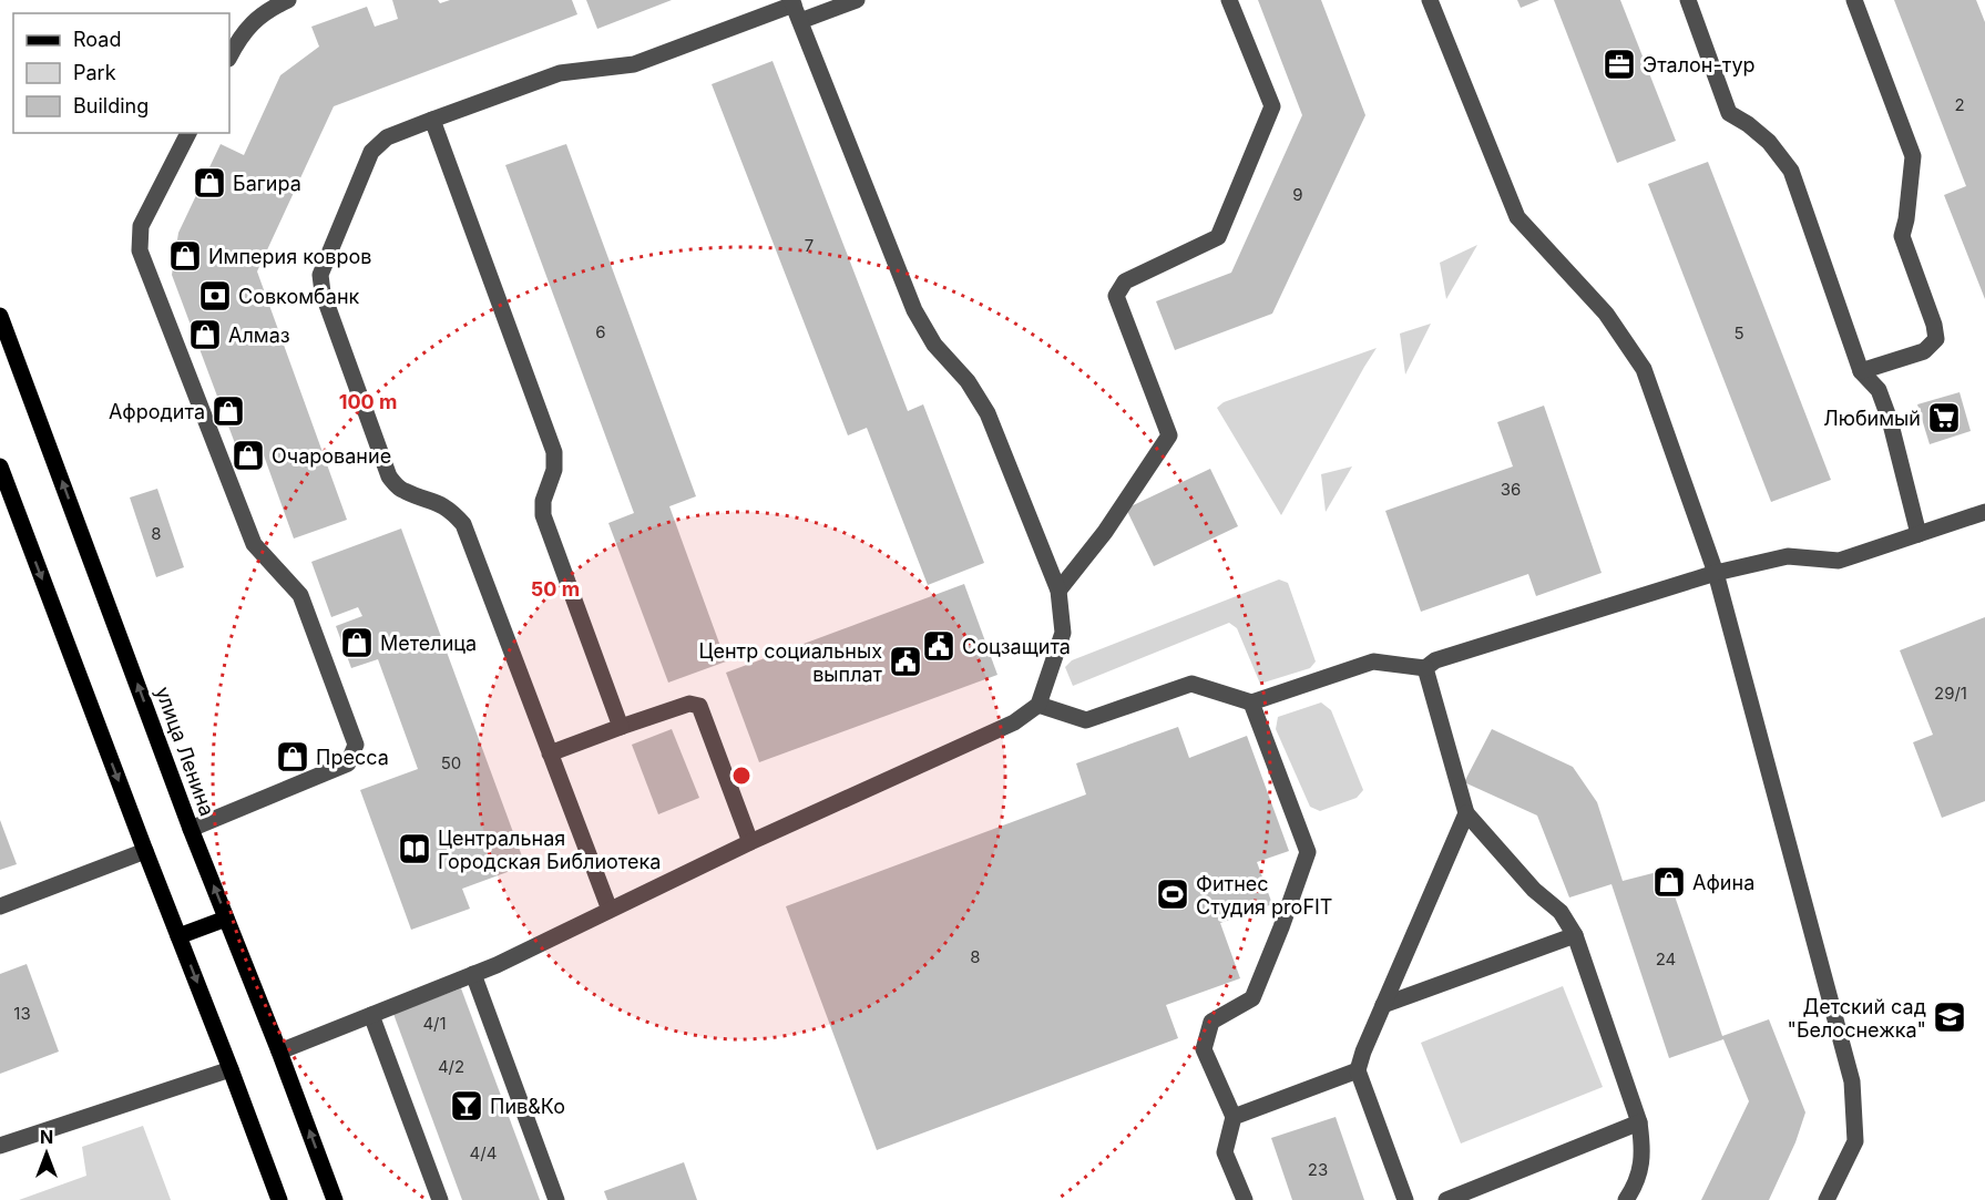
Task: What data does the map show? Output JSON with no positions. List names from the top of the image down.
{
  "streets": {
    "main road": ["улица Ленина"]
  },
  "places": {
    "office": ["Эталон-тур"],
    "shop": [
      "Багира",
      "Империя ковров",
      "Алмаз",
      "Афродита",
      "Очарование",
      "Метелица",
      "Пресса",
      "Афина"
    ],
    "bank": ["Совкомбанк"],
    "supermarket": ["Любимый"],
    "public building": ["Соцзащита", "Центр социальных выплат"],
    "library": ["Центральная Городская Библиотека"],
    "sports": ["Фитнес Студия proFIT"],
    "school or university": ["Детский сад \"Белоснежка\""],
    "bar": ["Пив&Ко"]
  },
  "house_numbers": [
    "2",
    "9",
    "7",
    "6",
    "5",
    "36",
    "8",
    "29/1",
    "50",
    "8",
    "24",
    "13",
    "4/1",
    "4/2",
    "4/4",
    "23"
  ],
  "legend": ["Road", "Park", "Building"],
  "north": "top",
  "rings": ["100 m", "50 m"]
}
